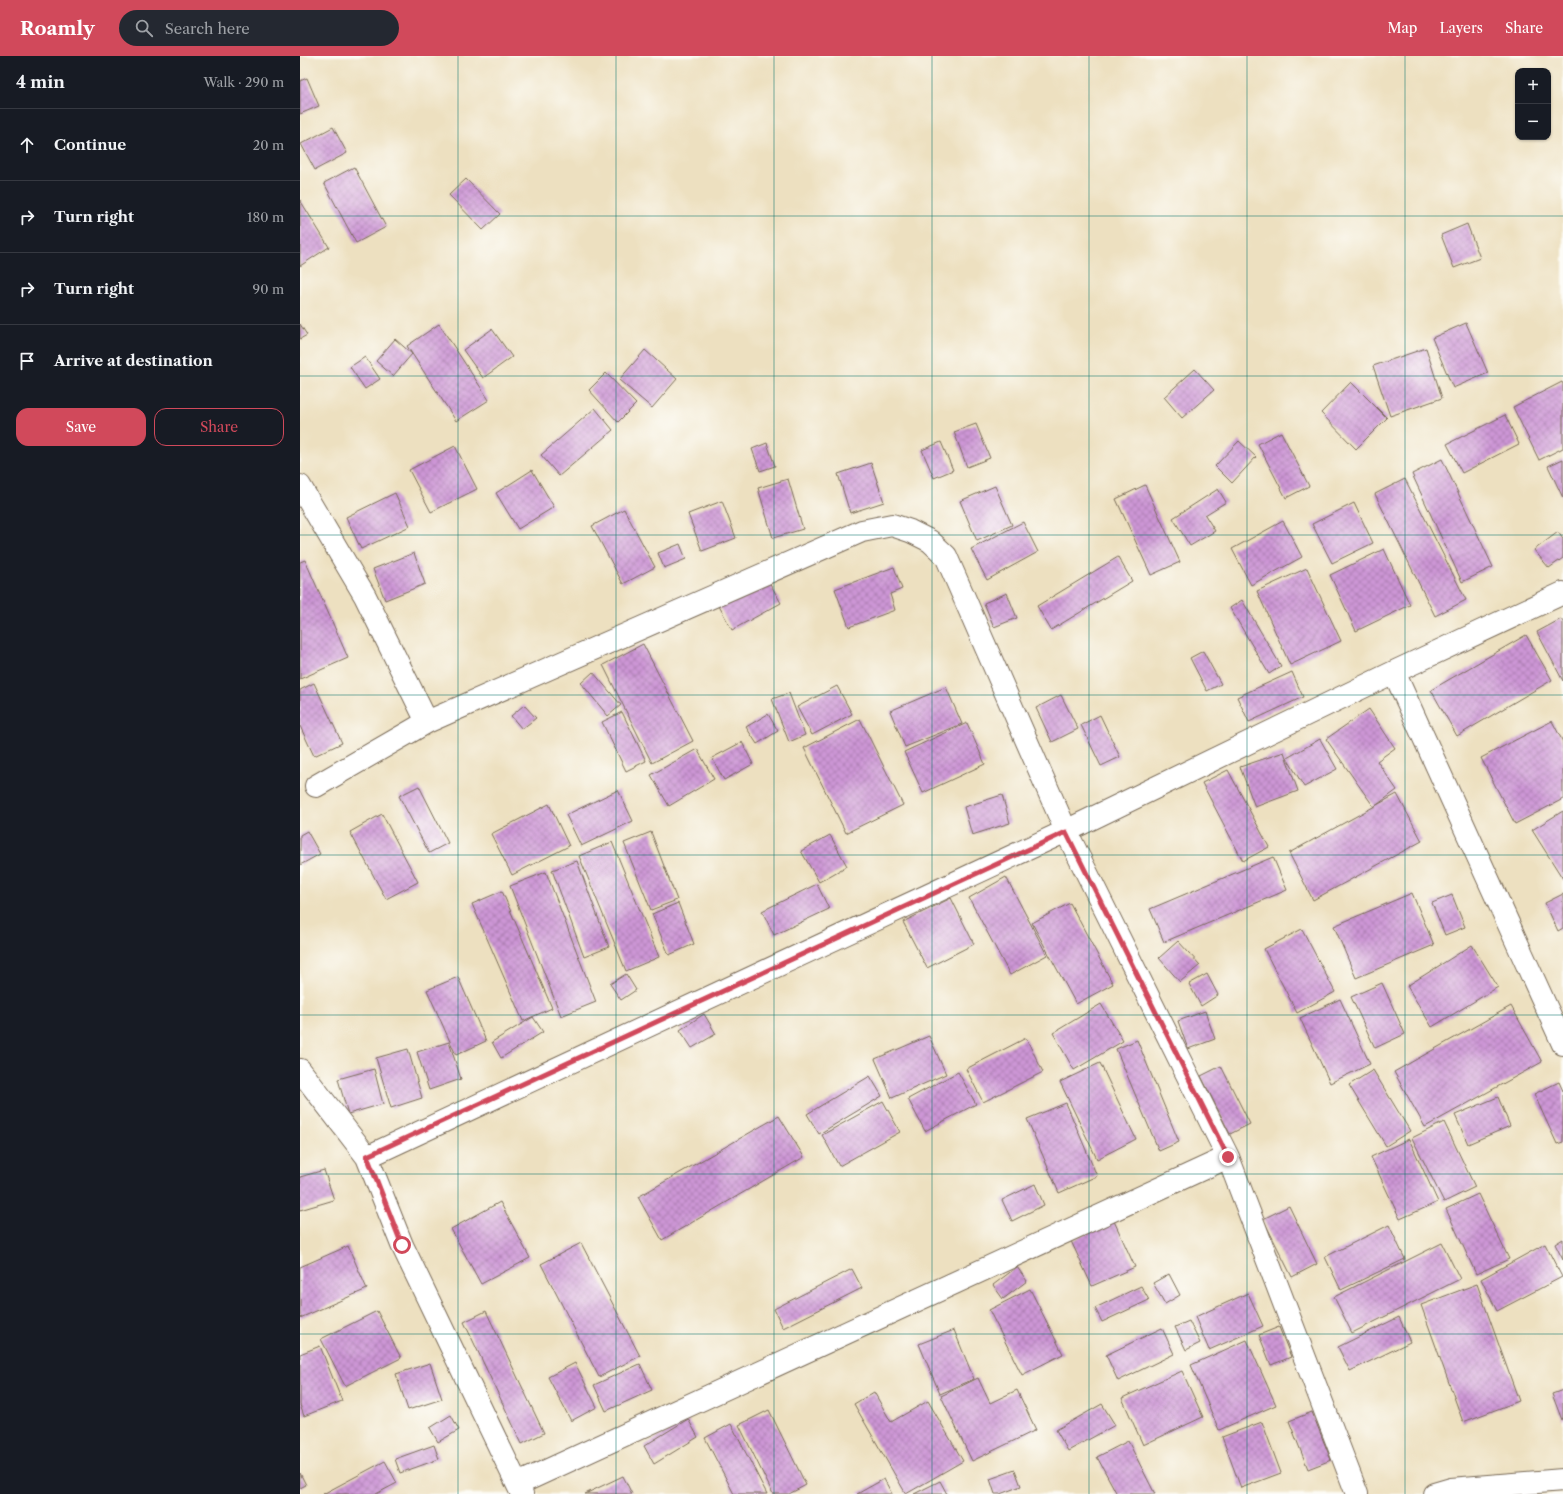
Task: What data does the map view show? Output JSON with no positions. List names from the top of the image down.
{
  "page": {
    "header": "Roamly",
    "search": "Search here",
    "nav": ["Map", "Layers", "Share"],
    "heading": ["4 min", "Walk · 290 m"],
    "map_buttons": ["+", "−"],
    "list": [
      ["Continue", "20 m"],
      ["Turn right", "180 m"],
      ["Turn right", "90 m"],
      "Arrive at destination"
    ],
    "buttons": ["Save", "Share"]
  }
}
